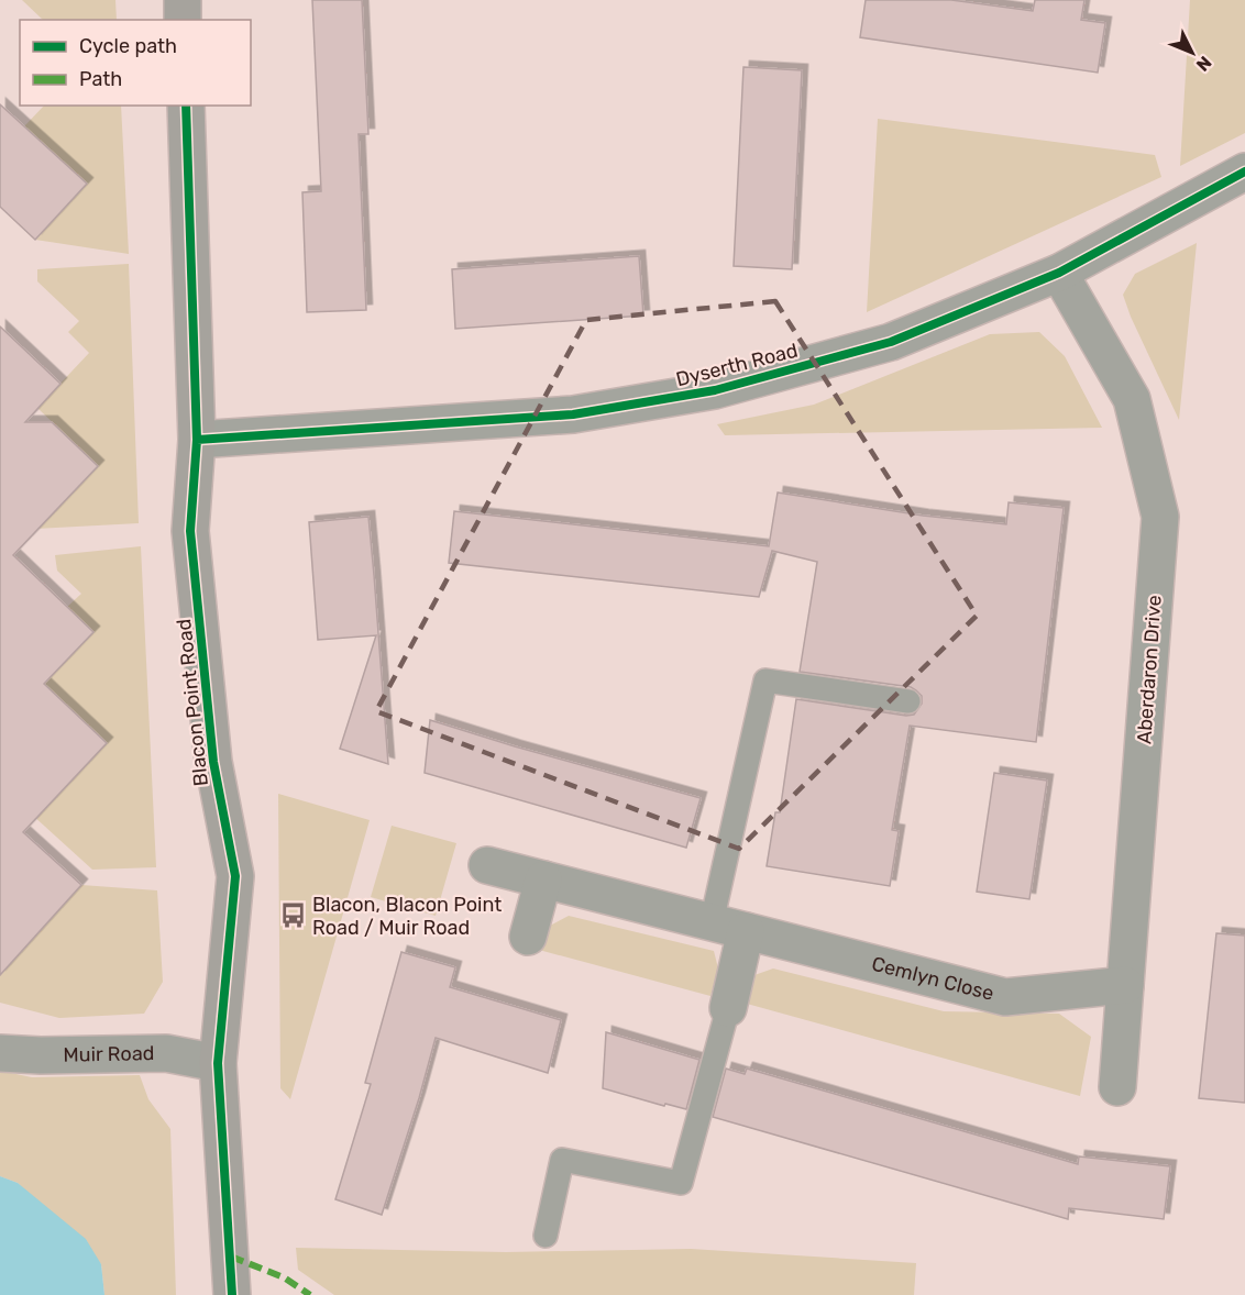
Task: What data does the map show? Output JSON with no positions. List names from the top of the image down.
{
  "streets": {
    "street": [
      "Dyserth Road",
      "Aberdaron Drive",
      "Blacon Point Road",
      "Cemlyn Close",
      "Muir Road"
    ]
  },
  "crossings": [
    ["Dyserth Road", "Aberdaron Drive"],
    ["Dyserth Road", "Blacon Point Road"],
    ["Aberdaron Drive", "Cemlyn Close"],
    ["Blacon Point Road", "Muir Road"]
  ],
  "places": {
    "bus stop": ["Blacon, Blacon Point Road / Muir Road"]
  },
  "legend": ["Cycle path", "Path"],
  "north": "bottom right"
}
